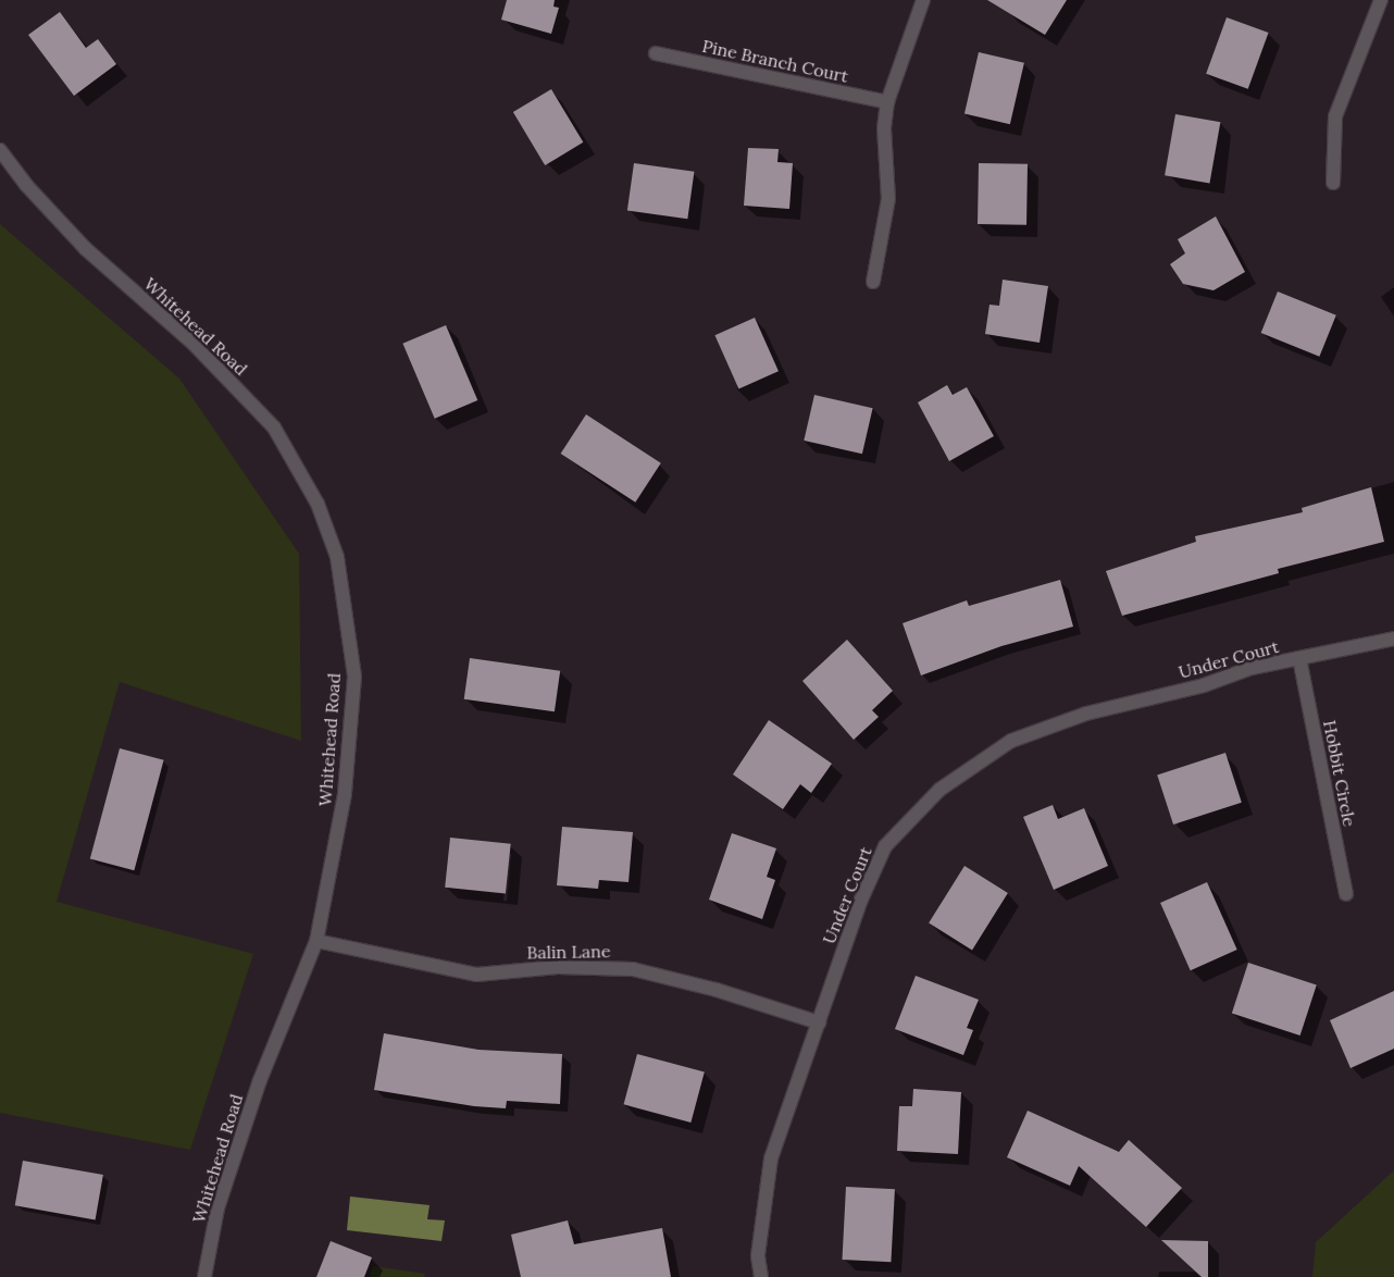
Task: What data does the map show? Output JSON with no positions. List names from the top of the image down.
{
  "streets": {
    "street": [
      "Pine Branch Court",
      "Whitehead Road",
      "Under Court",
      "Hobbit Circle",
      "Balin Lane"
    ]
  },
  "crossings": [
    ["Whitehead Road", "Balin Lane"],
    ["Under Court", "Hobbit Circle"],
    ["Under Court", "Balin Lane"]
  ]
}
